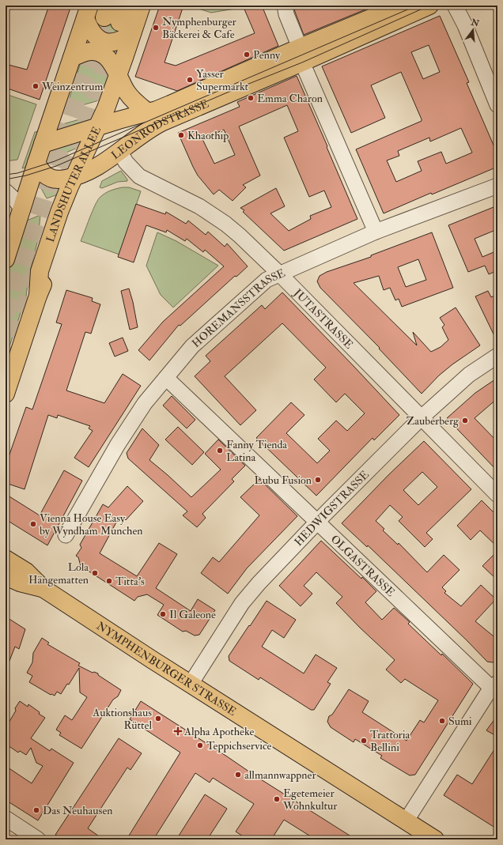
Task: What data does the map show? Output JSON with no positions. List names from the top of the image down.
{
  "streets": {
    "main road": ["LEONRODSTRASSE", "LANDSHUTER ALLEE", "NYMPHENBURGER STRASSE"],
    "street": [
      "HOREMANSSTRASSE",
      "JUTASTRASSE",
      "HEDWIGSTRASSE",
      "OLGASTRASSE"
    ]
  },
  "crossings": [
    ["LEONRODSTRASSE", "LANDSHUTER ALLEE"],
    ["LEONRODSTRASSE", "JUTASTRASSE"],
    ["HOREMANSSTRASSE", "JUTASTRASSE"],
    ["HOREMANSSTRASSE", "OLGASTRASSE"],
    ["JUTASTRASSE", "HEDWIGSTRASSE"],
    ["HEDWIGSTRASSE", "OLGASTRASSE"],
    ["HEDWIGSTRASSE", "NYMPHENBURGER STRASSE"]
  ],
  "places": {
    "other": [
      "Nymphenburger Bäckerei & Cafe",
      "Penny",
      "Yasser Supermarkt",
      "Weinzentrum",
      "Emma Charon",
      "Khaothip",
      "Zauberberg",
      "Fanny Tienda Latina",
      "Lubu Fusion",
      "Vienna House Easy by Wyndham Munchen",
      "Lola Hängematten",
      "Titta's",
      "Il Galeone",
      "Auktionshaus Rüttel",
      "Sumi",
      "Trattoria Bellini",
      "Teppichservice",
      "allmannwappner",
      "Egetemeier Wohnkultur",
      "Das Neuhausen"
    ],
    "health": ["Alpha Apotheke"]
  },
  "north": "top"
}
